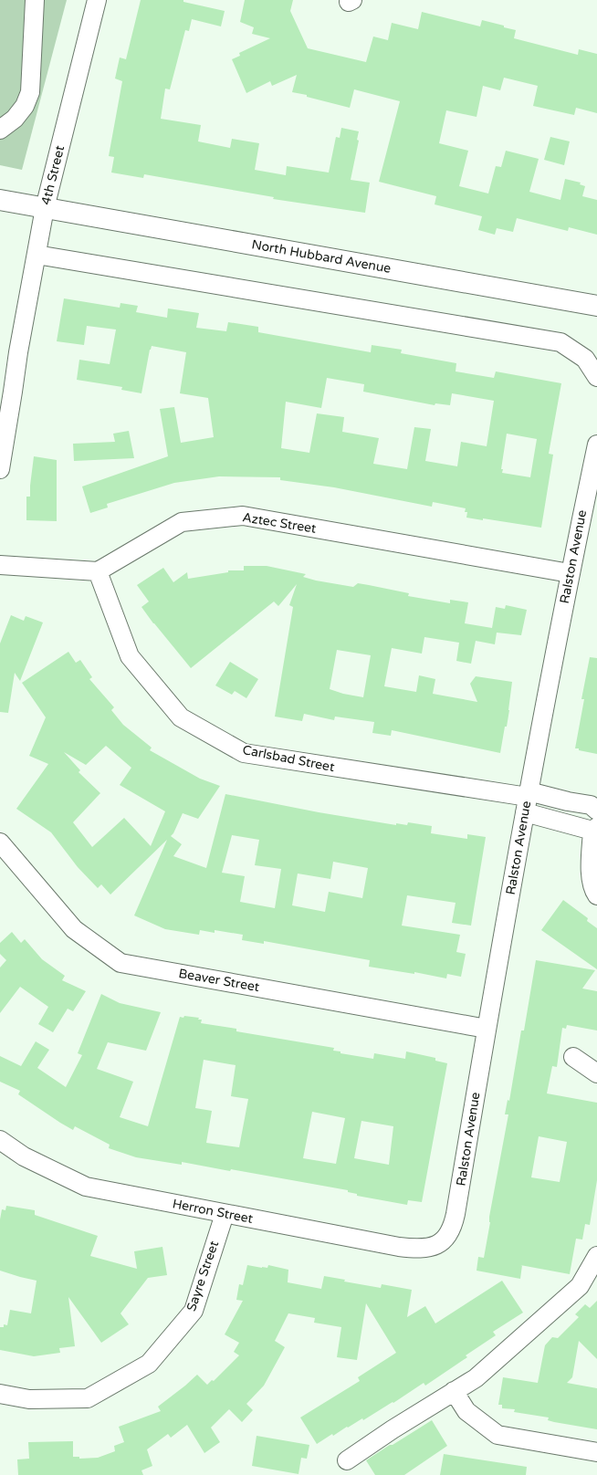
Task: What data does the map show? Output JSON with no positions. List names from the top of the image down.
{
  "streets": {
    "main road": ["North Hubbard Avenue"],
    "street": [
      "4th Street",
      "Aztec Street",
      "Ralston Avenue",
      "Carlsbad Street",
      "Beaver Street",
      "Herron Street",
      "Sayre Street"
    ]
  },
  "crossings": [
    ["4th Street", "North Hubbard Avenue"],
    ["Aztec Street", "Ralston Avenue"],
    ["Aztec Street", "Carlsbad Street"],
    ["Ralston Avenue", "Carlsbad Street"],
    ["Ralston Avenue", "Beaver Street"],
    ["Ralston Avenue", "Herron Street"],
    ["Herron Street", "Sayre Street"]
  ]
}
